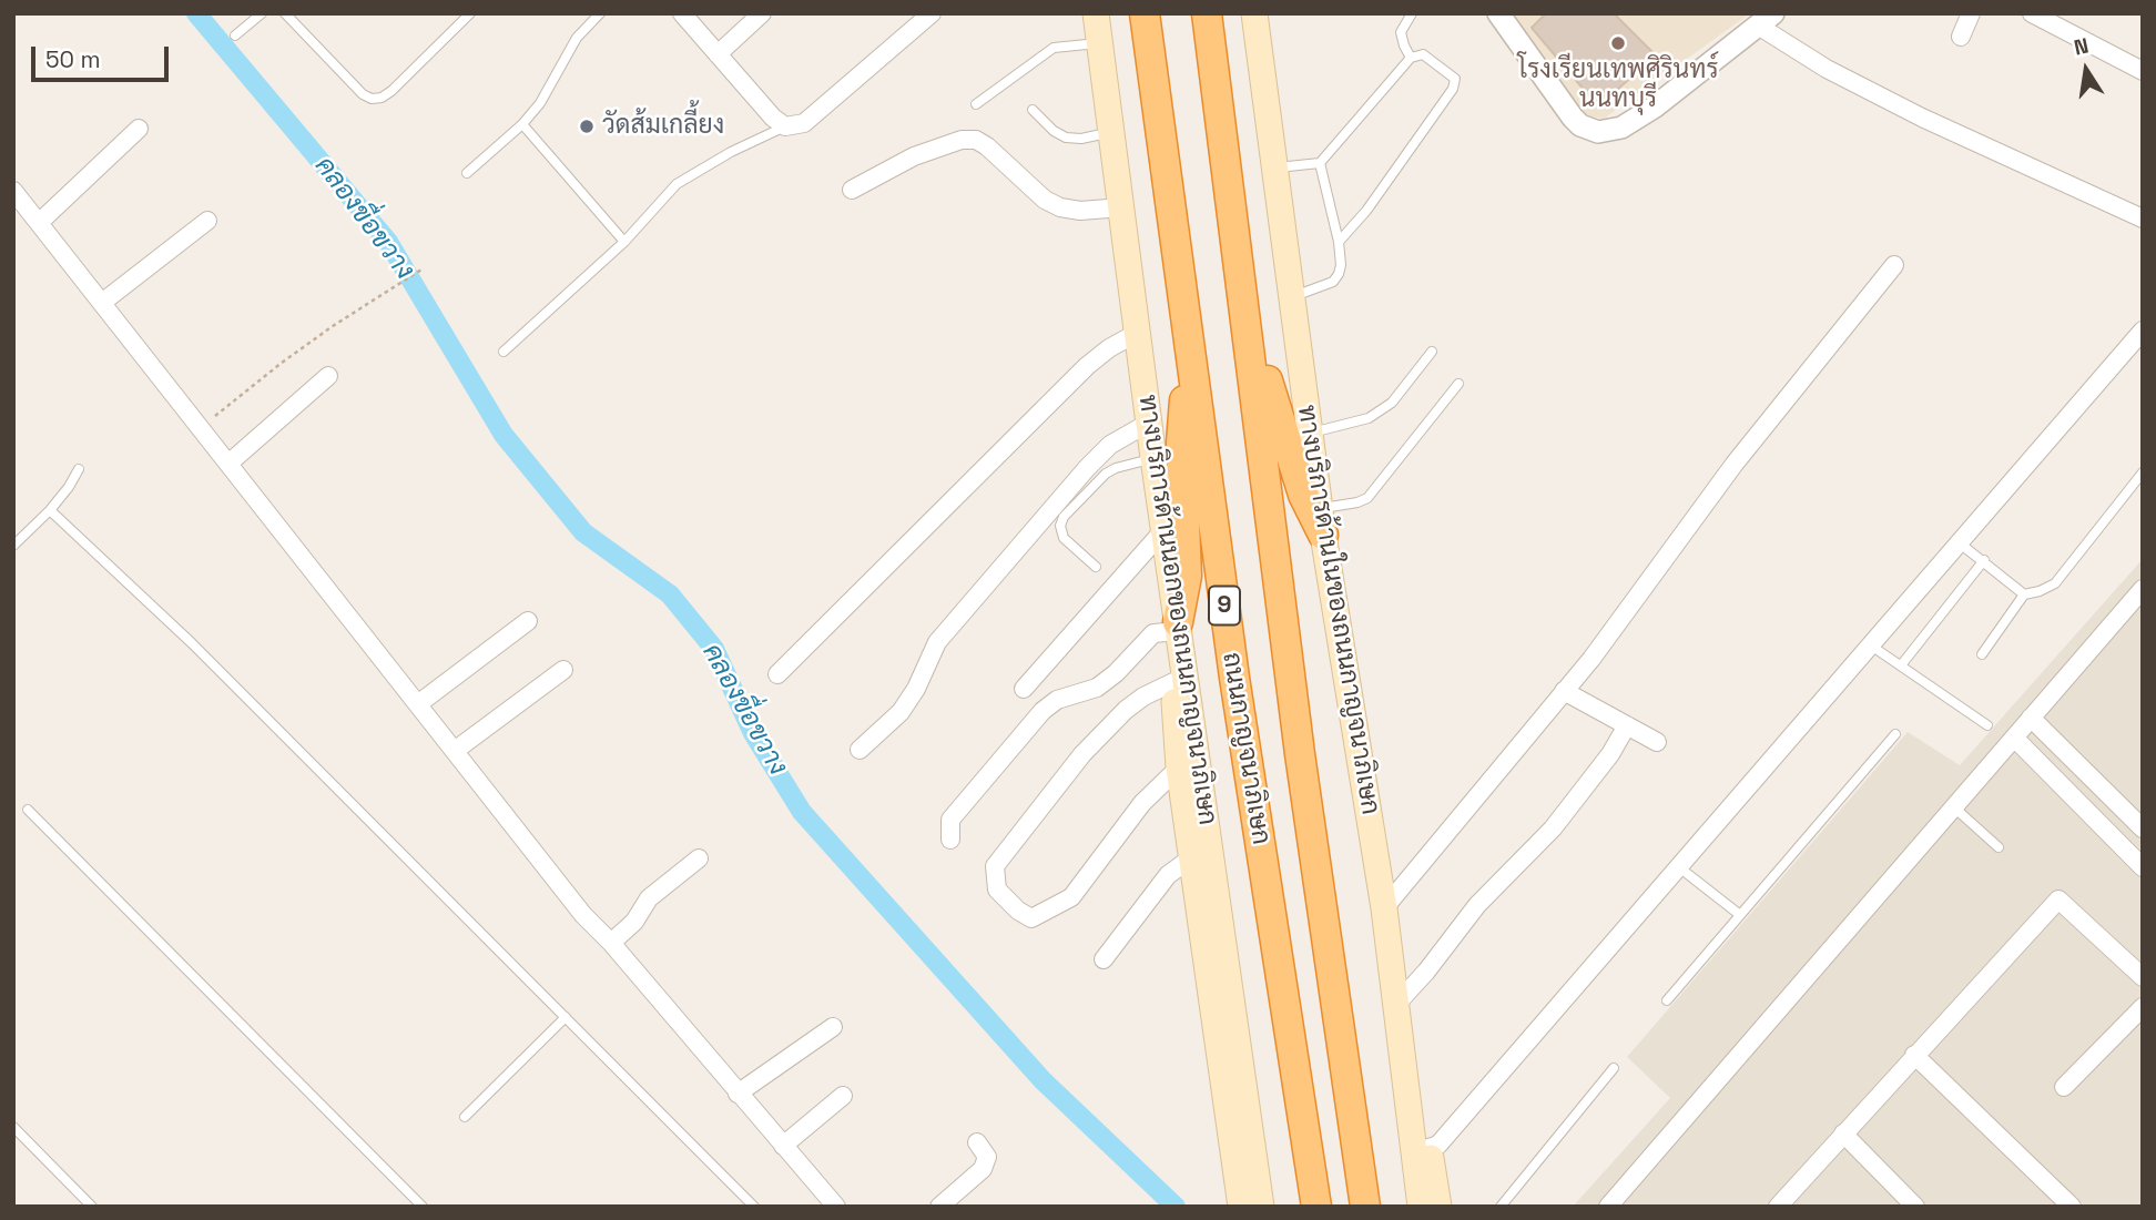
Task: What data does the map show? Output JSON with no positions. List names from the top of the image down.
{
  "streets": {
    "highway": ["9", "ถนนกาญจนาภิเษก"],
    "main road": ["ทางบริการด้านนอกของถนนกาญจนาภิเษก", "ทางบริการด้านในของถนนกาญจนาภิเษก"]
  },
  "water": ["คลองขื่อขวาง"],
  "places": ["โรงเรียนเทพศิรินทร์ นนทบุรี", "วัดส้มเกลี้ยง"],
  "scale_bar": "50 m",
  "north": "top"
}
